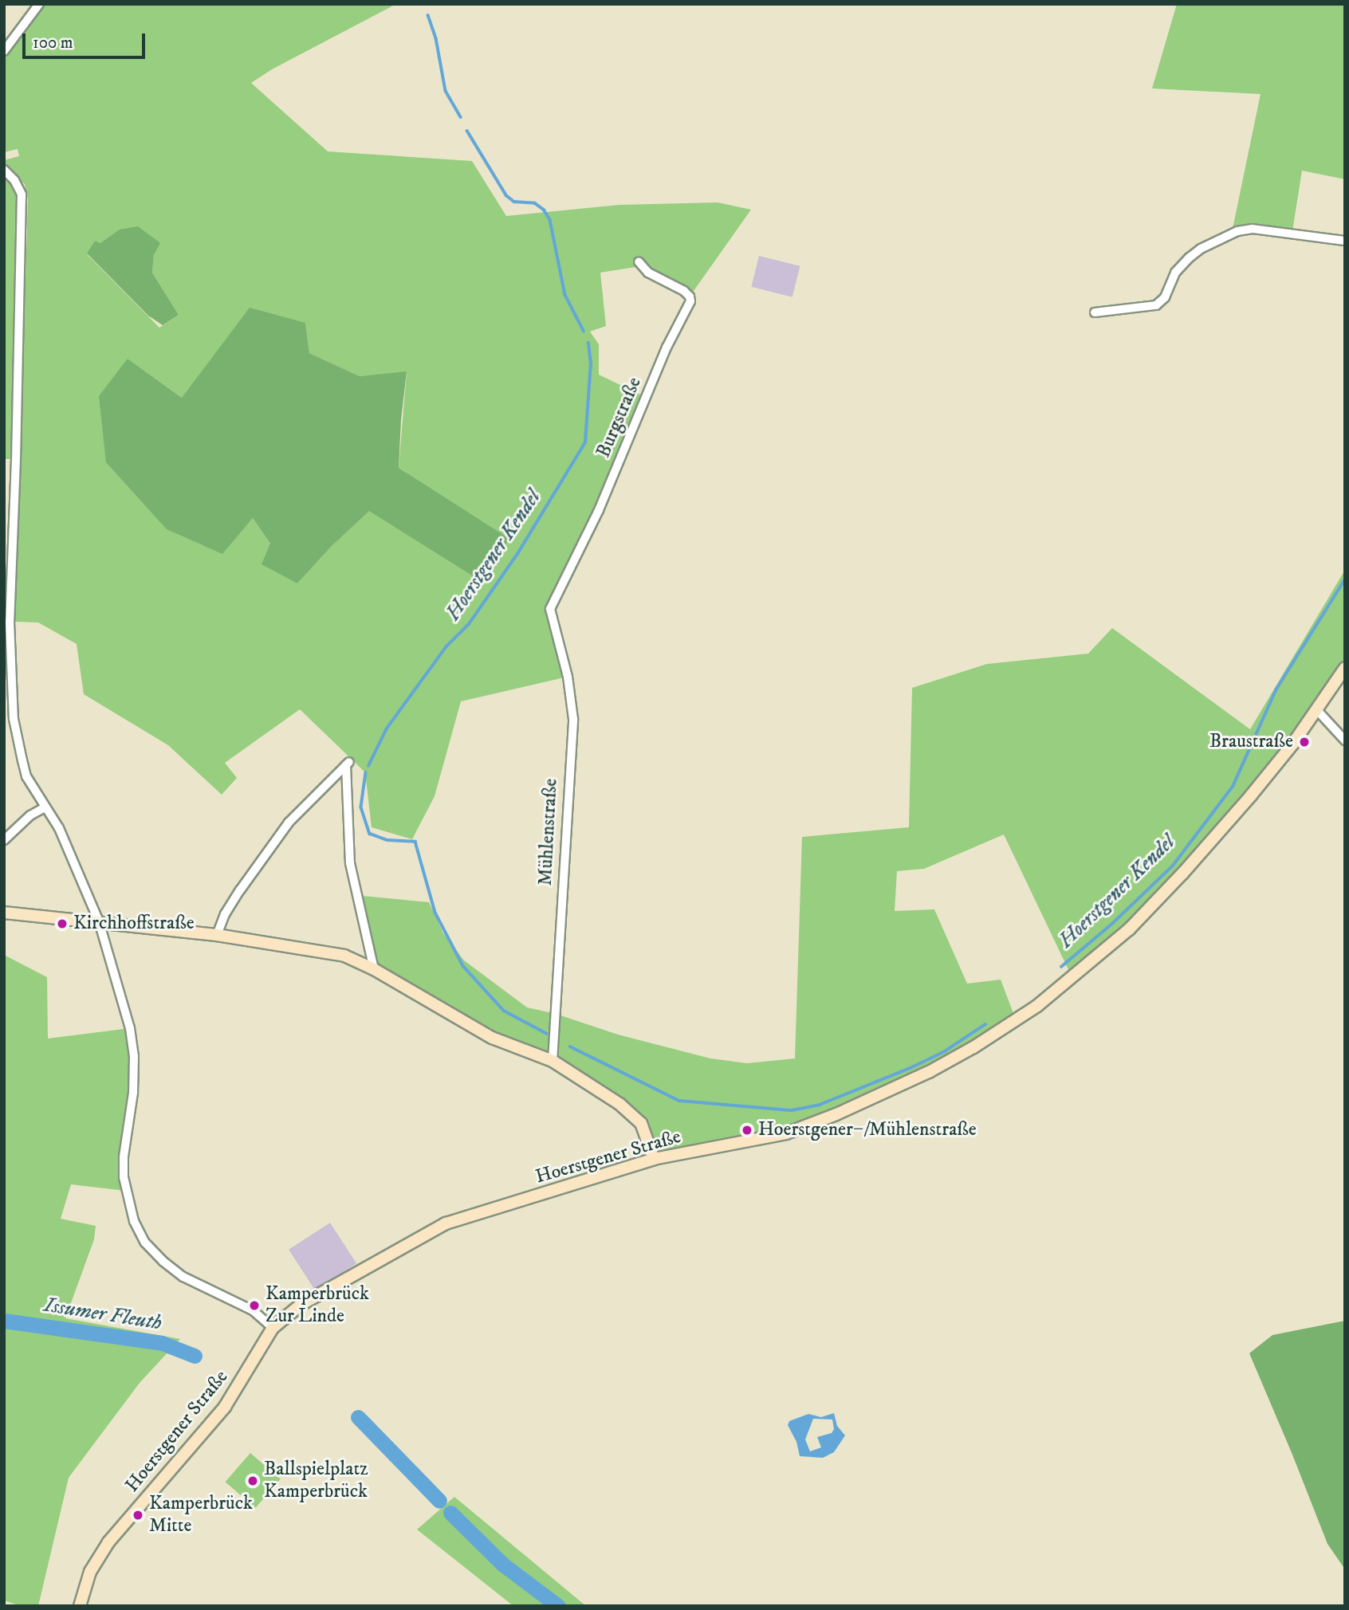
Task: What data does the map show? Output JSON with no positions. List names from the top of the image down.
{
  "streets": {
    "main road": ["Hoerstgener Straße"],
    "street": ["Burgstraße", "Mühlenstraße"]
  },
  "crossings": [
    ["Burgstraße", "Mühlenstraße"]
  ],
  "water": ["Hoerstgener Kendel", "Issumer Fleuth"],
  "places": [
    "Braustraße",
    "Kirchhoffstraße",
    "Hoerstgener−/Mühlenstraße",
    "Kamperbrück Zur Linde",
    "Ballspielplatz Kamperbrück",
    "Kamperbrück Mitte"
  ],
  "scale_bar": "100 m"
}
